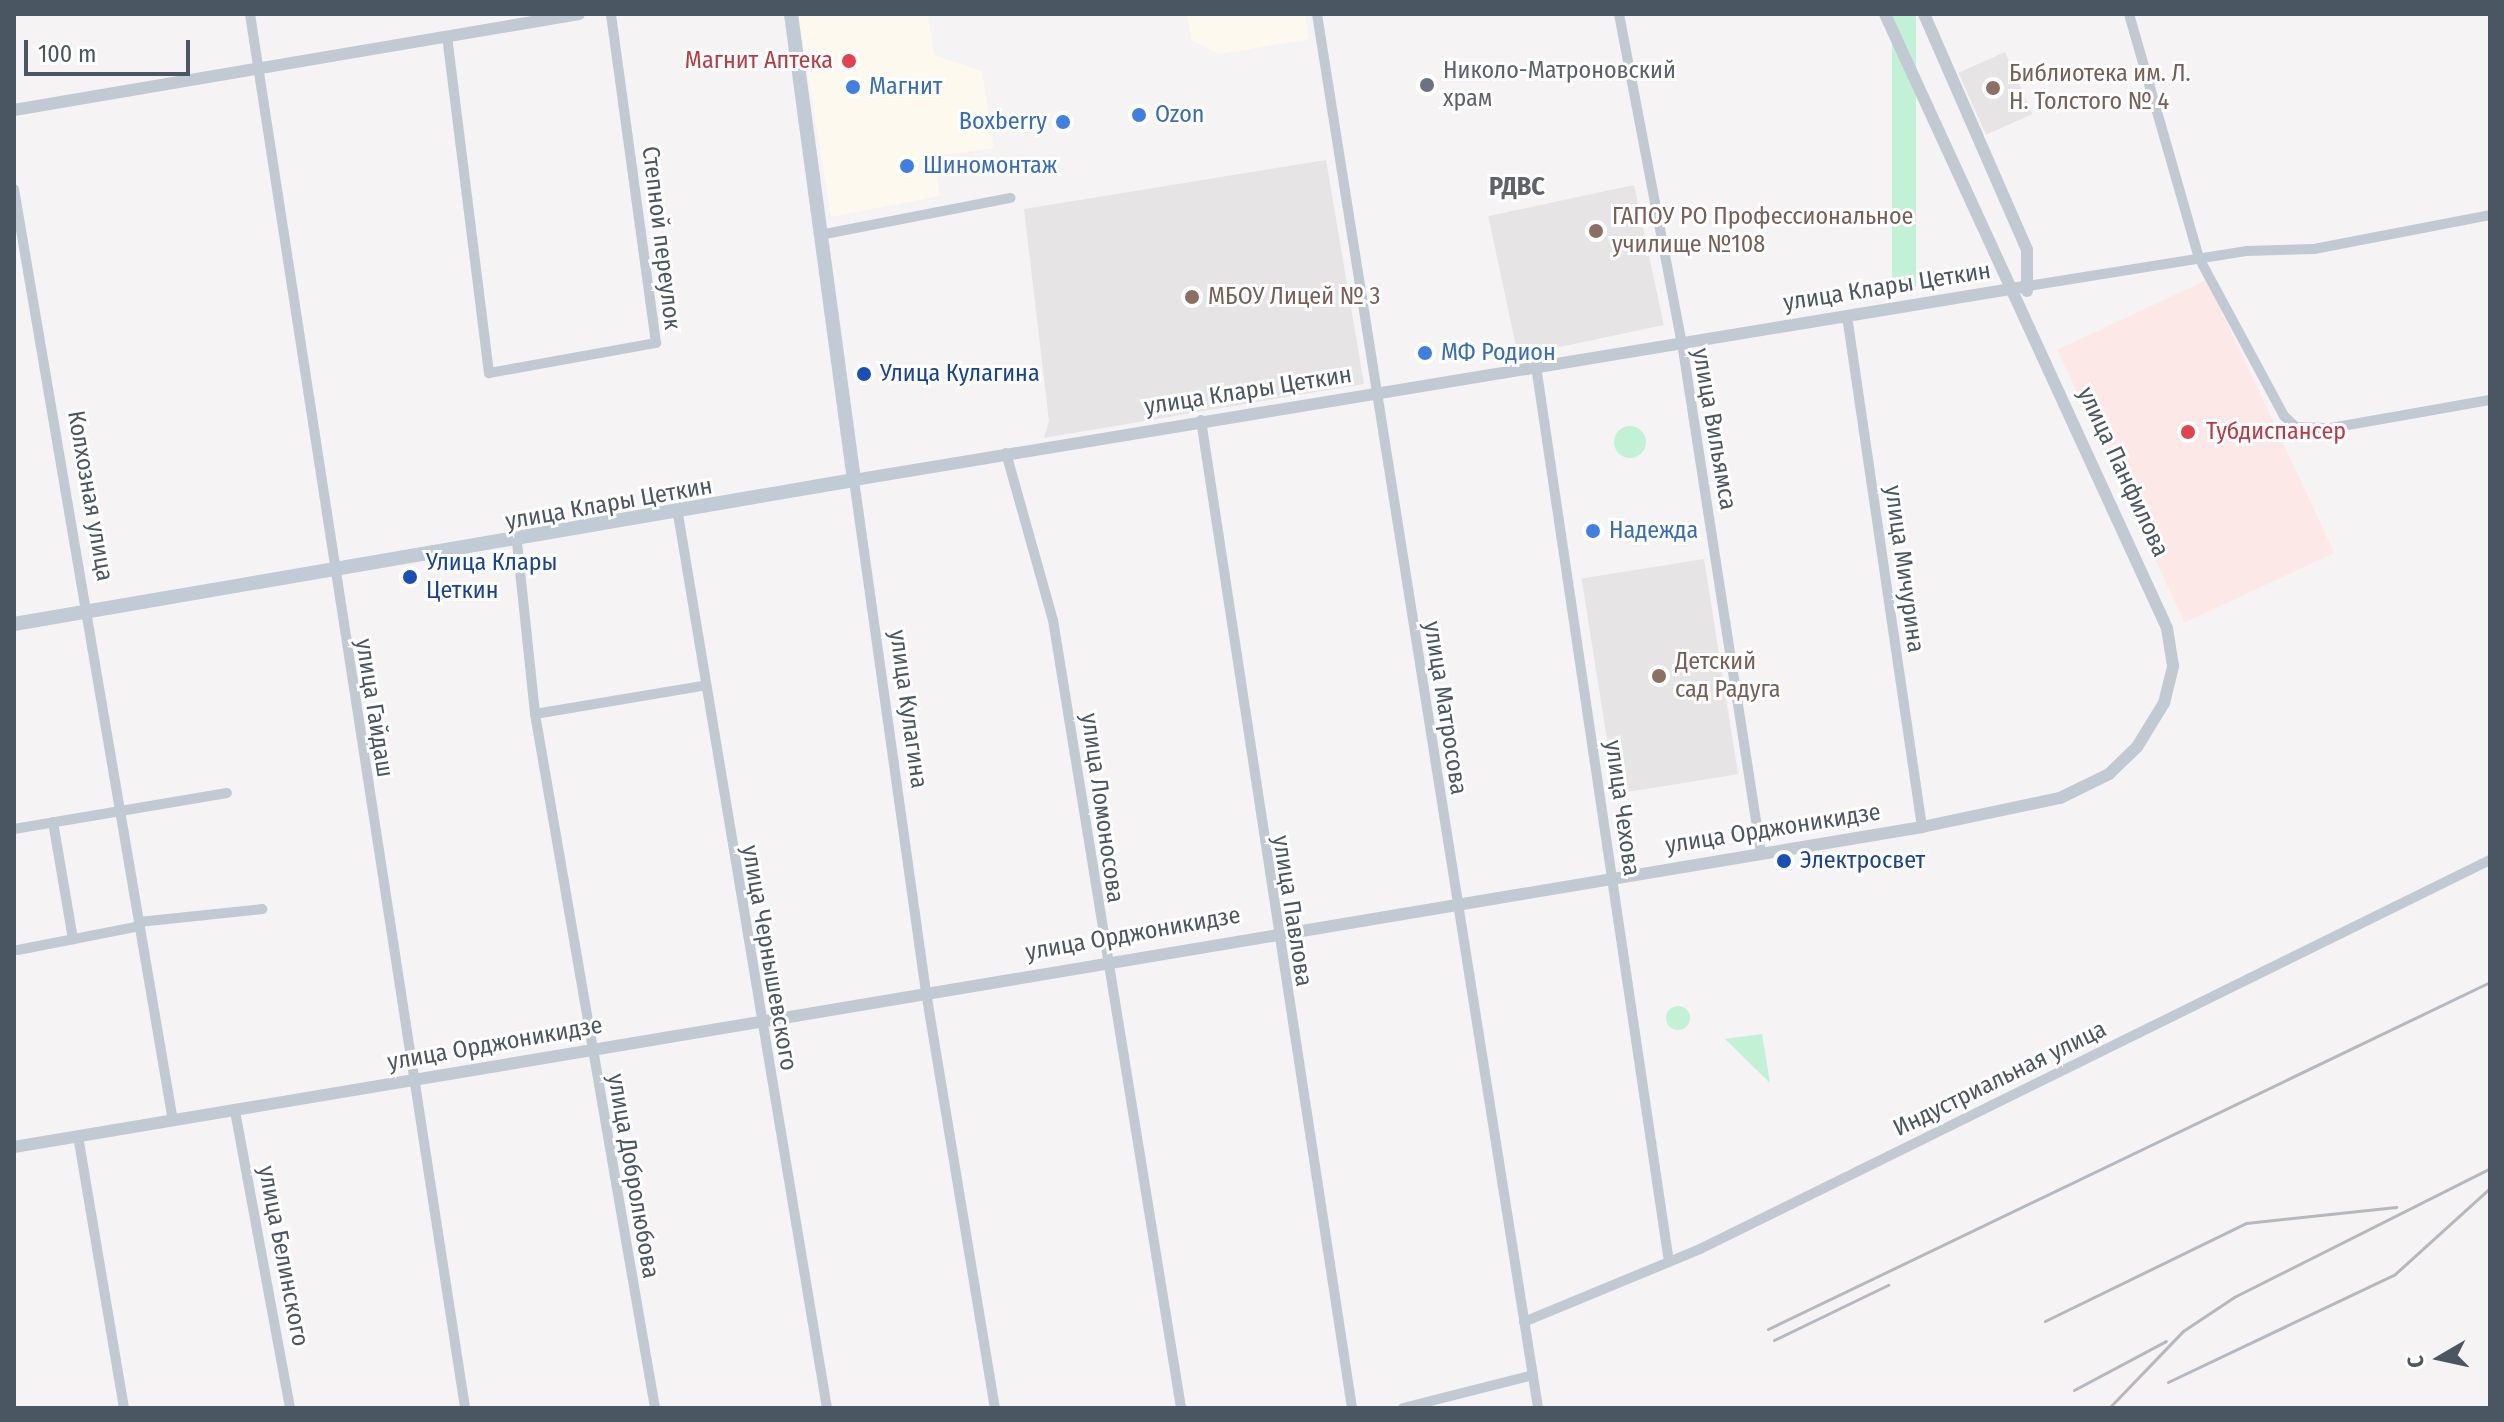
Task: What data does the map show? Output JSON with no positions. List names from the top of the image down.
{
  "streets": {
    "main road": ["улица Клары Цеткин", "улица Кулагина"],
    "street": [
      "Степной переулок",
      "улица Вильямса",
      "улица Панфилова",
      "Колхозная улица",
      "улица Мичурина",
      "улица Гайдаш",
      "улица Матросова",
      "улица Ломоносова",
      "улица Чехова",
      "улица Орджоникидзе",
      "улица Павлова",
      "улица Чернышевского",
      "Индустриальная улица",
      "улица Добролюбова",
      "улица Белинского"
    ]
  },
  "crossings": [
    ["улица Клары Цеткин", "улица Вильямса"],
    ["улица Клары Цеткин", "улица Панфилова"],
    ["улица Клары Цеткин", "Колхозная улица"],
    ["улица Клары Цеткин", "улица Мичурина"],
    ["улица Клары Цеткин", "улица Гайдаш"],
    ["улица Клары Цеткин", "улица Матросова"],
    ["улица Клары Цеткин", "улица Кулагина"],
    ["улица Клары Цеткин", "улица Ломоносова"],
    ["улица Клары Цеткин", "улица Чехова"],
    ["улица Клары Цеткин", "улица Павлова"],
    ["улица Клары Цеткин", "улица Чернышевского"],
    ["улица Клары Цеткин", "улица Добролюбова"],
    ["улица Вильямса", "улица Орджоникидзе"],
    ["улица Панфилова", "улица Орджоникидзе"],
    ["Колхозная улица", "улица Орджоникидзе"],
    ["улица Мичурина", "улица Орджоникидзе"],
    ["улица Гайдаш", "улица Орджоникидзе"],
    ["улица Матросова", "улица Орджоникидзе"],
    ["улица Матросова", "Индустриальная улица"],
    ["улица Кулагина", "улица Орджоникидзе"],
    ["улица Ломоносова", "улица Орджоникидзе"],
    ["улица Чехова", "улица Орджоникидзе"],
    ["улица Чехова", "Индустриальная улица"],
    ["улица Орджоникидзе", "улица Павлова"],
    ["улица Орджоникидзе", "улица Чернышевского"],
    ["улица Орджоникидзе", "улица Добролюбова"],
    ["улица Орджоникидзе", "улица Белинского"]
  ],
  "districts": ["РДВС"],
  "places": [
    "Магнит Аптека",
    "Николо-Матроновский храм",
    "Магнит",
    "Библиотека им. Л. Н. Толстого № 4",
    "Ozon",
    "Boxberry",
    "Шиномонтаж",
    "ГАПОУ РО Профессиональное училище №108",
    "МБОУ Лицей № 3",
    "МФ Родион",
    "Улица Кулагина",
    "Тубдиспансер",
    "Надежда",
    "Улица Клары Цеткин",
    "Детский сад Радуга",
    "Электросвет"
  ],
  "scale_bar": "100 m",
  "north": "left"
}
